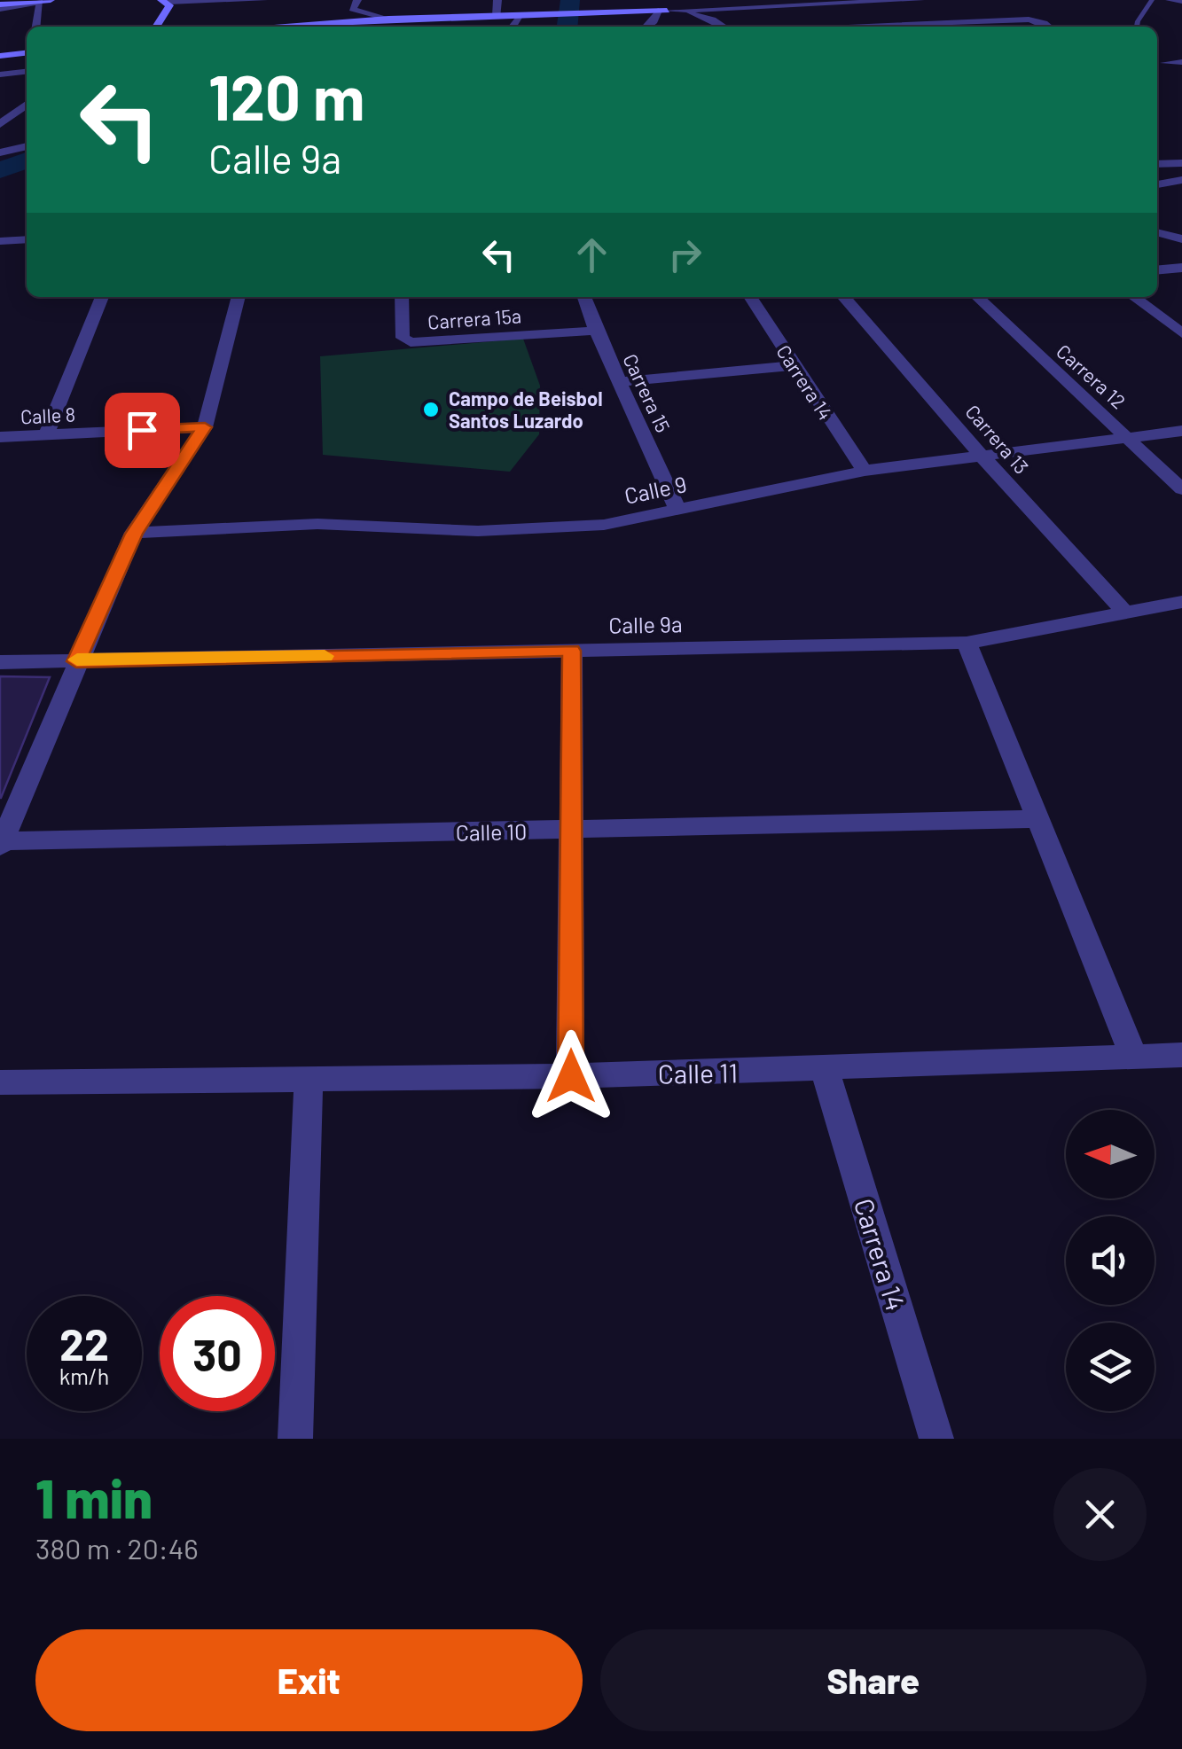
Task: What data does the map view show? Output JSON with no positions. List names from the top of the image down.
{
  "streets": {
    "street": [
      "Carrera 15a",
      "Carrera 12",
      "Carrera 14",
      "Carrera 15",
      "Calle 8",
      "Carrera 13",
      "Calle 9",
      "Calle 9a",
      "Calle 10",
      "Calle 11"
    ]
  },
  "crossings": [
    ["Carrera 15a", "Carrera 15"],
    ["Carrera 12", "Calle 9"],
    ["Carrera 14", "Calle 9"],
    ["Carrera 14", "Calle 11"],
    ["Carrera 15", "Calle 9"],
    ["Carrera 13", "Calle 9"],
    ["Carrera 13", "Calle 9a"]
  ],
  "places": ["Campo de Beisbol Santos Luzardo"],
  "north": "left",
  "page": {
    "turn": ["120 m", "Calle 9a"],
    "speed": "22 km/h",
    "limit": "30",
    "heading": ["1 min", "380 m · 20:46"],
    "buttons": ["Exit", "Share"]
  }
}
